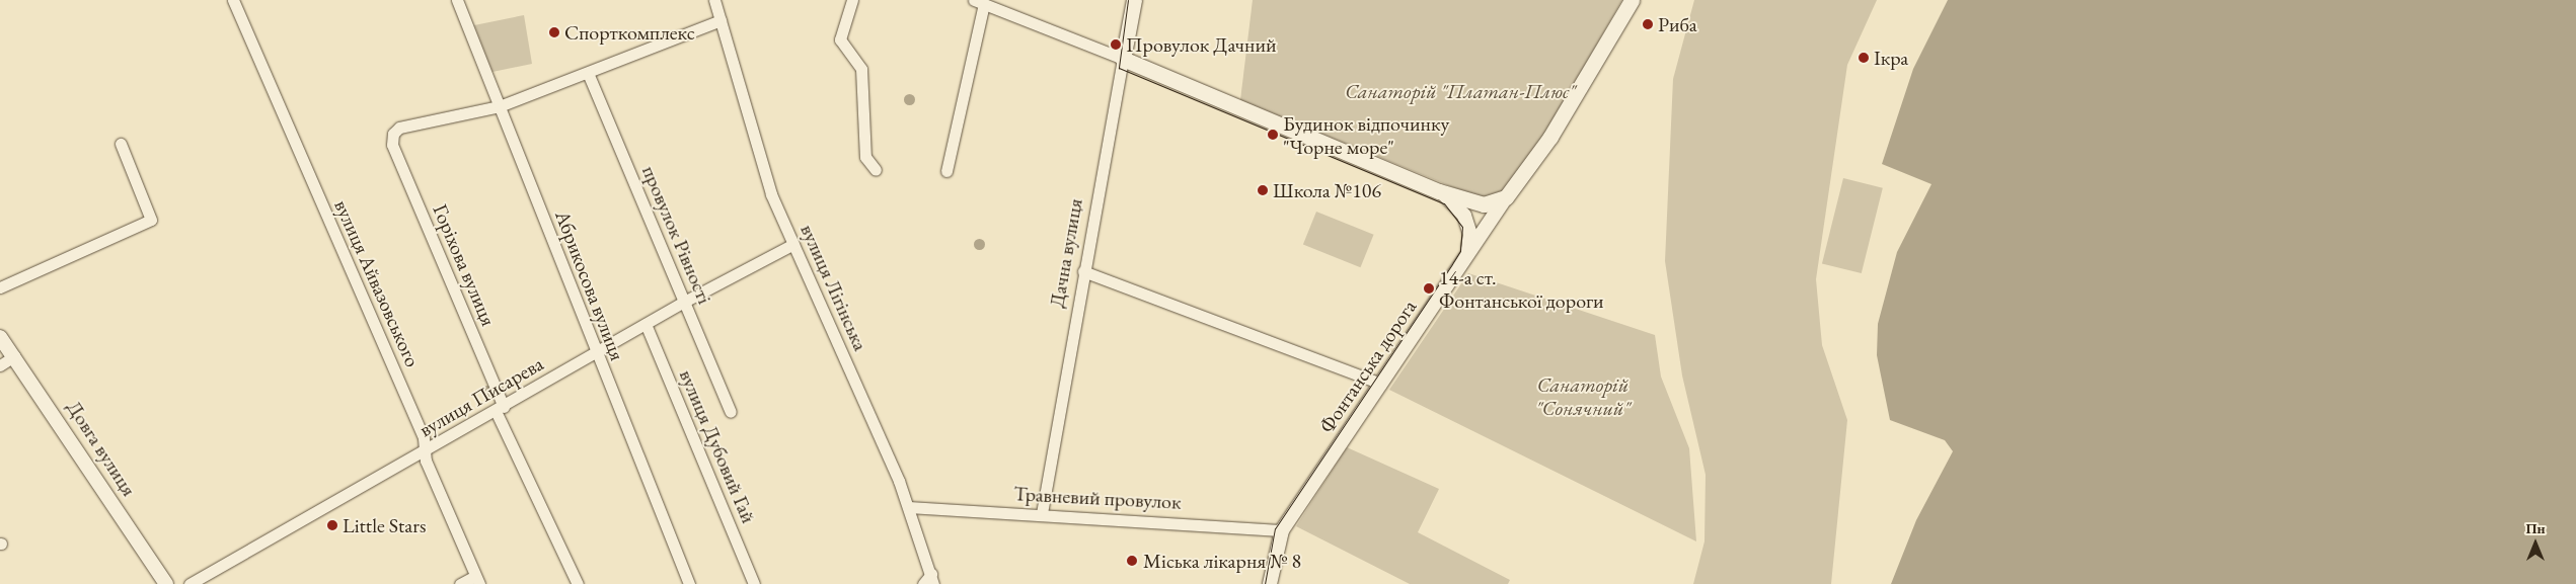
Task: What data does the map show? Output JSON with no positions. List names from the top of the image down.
{
  "streets": {
    "main road": ["Дачна вулиця", "Фонтанська дорога"],
    "street": [
      "провулок Рівності",
      "Горіхова вулиця",
      "вулиця Айвазовського",
      "Абрикосова вулиця",
      "вулиця Лігінська",
      "вулиця Писарева",
      "вулиця Дубовий Гай",
      "Довга вулиця",
      "Травневий провулок"
    ]
  },
  "crossings": [
    ["провулок Рівності", "вулиця Писарева"],
    ["Дачна вулиця", "Травневий провулок"],
    ["Горіхова вулиця", "Абрикосова вулиця"],
    ["Горіхова вулиця", "вулиця Писарева"],
    ["вулиця Айвазовського", "вулиця Писарева"],
    ["Абрикосова вулиця", "вулиця Писарева"],
    ["вулиця Лігінська", "вулиця Писарева"],
    ["вулиця Лігінська", "Травневий провулок"],
    ["Фонтанська дорога", "Травневий провулок"],
    ["вулиця Писарева", "вулиця Дубовий Гай"]
  ],
  "parks": ["Санаторій \"Платан-Плюс\"", "Санаторій \"Сонячний\""],
  "places": [
    "Риба",
    "Спорткомплекс",
    "Провулок Дачний",
    "Ікра",
    "Будинок відпочинку \"Чорне море\"",
    "Школа №106",
    "14-а ст. Фонтанської дороги",
    "Little Stars",
    "Міська лікарня № 8"
  ],
  "north": "top"
}
